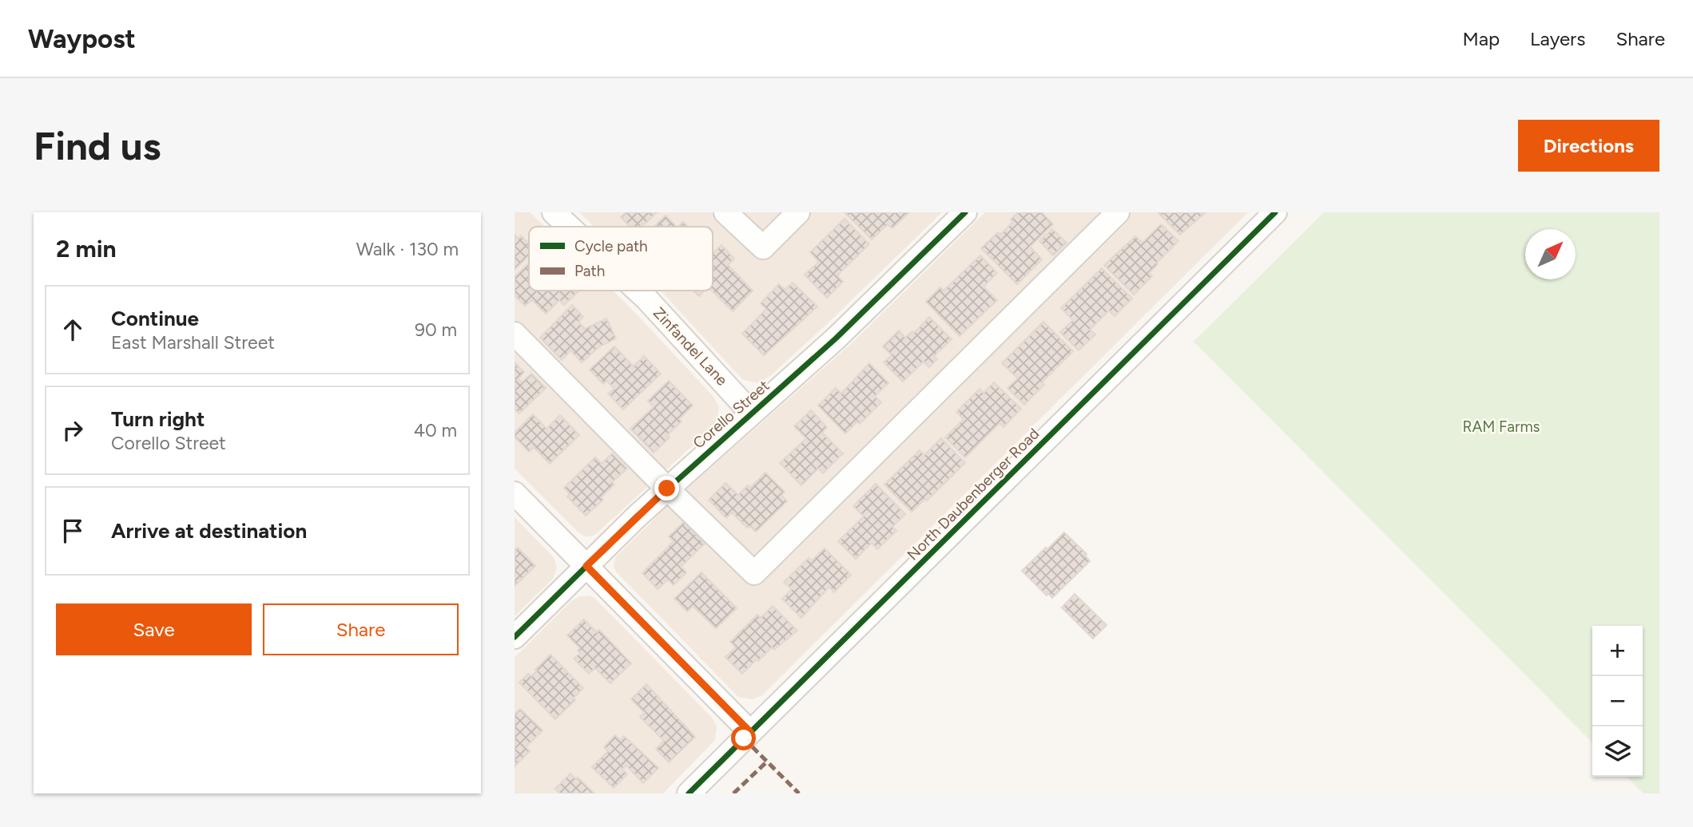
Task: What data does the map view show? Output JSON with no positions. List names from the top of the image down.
{
  "streets": {
    "street": ["Zinfandel Lane", "Corello Street", "North Daubenberger Road"]
  },
  "crossings": [
    ["Zinfandel Lane", "Corello Street"]
  ],
  "parks": ["RAM Farms"],
  "legend": ["Cycle path", "Path"],
  "north": "top right",
  "page": {
    "header": "Waypost",
    "nav": ["Map", "Layers", "Share"],
    "buttons": [
      "Directions",
      ["Save", "Share"]
    ],
    "title": "Find us",
    "heading": ["2 min", "Walk · 130 m"],
    "list": [
      ["Continue", "East Marshall Street", "90 m"],
      ["Turn right", "Corello Street", "40 m"],
      "Arrive at destination"
    ],
    "map_buttons": ["+", "−"]
  }
}
